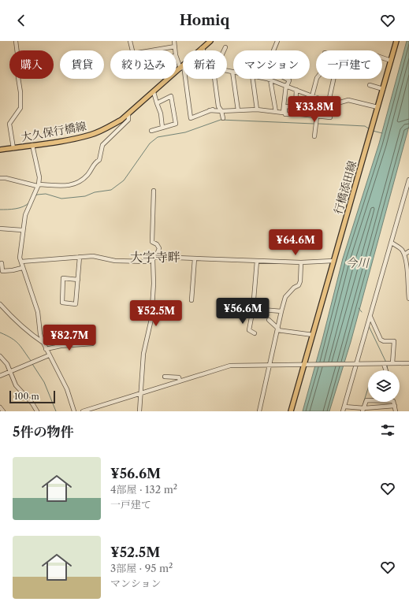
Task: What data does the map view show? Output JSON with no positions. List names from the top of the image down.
{
  "streets": {
    "main road": ["大久保行橋線", "行橋添田線"]
  },
  "districts": ["大字寺畔"],
  "water": ["今川"],
  "scale_bar": "100 m",
  "page": {
    "header": "Homiq",
    "chip": [
      "購入",
      "賃貸",
      "絞り込み",
      "新着",
      "マンション",
      "一戸建て"
    ],
    "price": [
      "¥33.8M",
      "¥64.6M",
      "¥56.6M",
      "¥52.5M",
      "¥82.7M"
    ],
    "scale": "100 m",
    "heading": "5件の物件",
    "list": [
      {
        "name": "¥56.6M",
        "note": "4部屋 · 132 m² · 一戸建て"
      },
      {
        "name": "¥52.5M",
        "note": "3部屋 · 95 m² · マンション"
      }
    ]
  }
}
